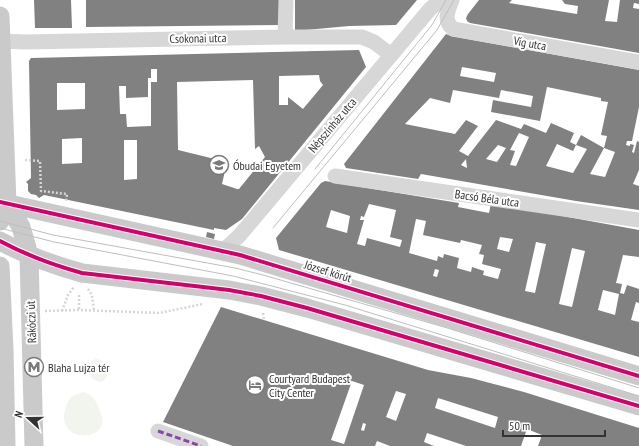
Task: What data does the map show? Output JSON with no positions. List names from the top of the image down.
{
  "streets": {
    "main road": ["József körút", "Rákóczi út"],
    "street": [
      "Csokonai utca",
      "Víg utca",
      "Népszínház utca",
      "Bacsó Béla utca"
    ]
  },
  "crossings": [
    ["Csokonai utca", "Népszínház utca"],
    ["Csokonai utca", "Rákóczi út"],
    ["Népszínház utca", "József körút"],
    ["József körút", "Rákóczi út"]
  ],
  "places": {
    "school or university": ["Óbudai Egyetem"],
    "metro station": ["Blaha Lujza tér"],
    "hotel": ["Courtyard Budapest City Center"]
  },
  "scale_bar": "50 m",
  "north": "left"
}
